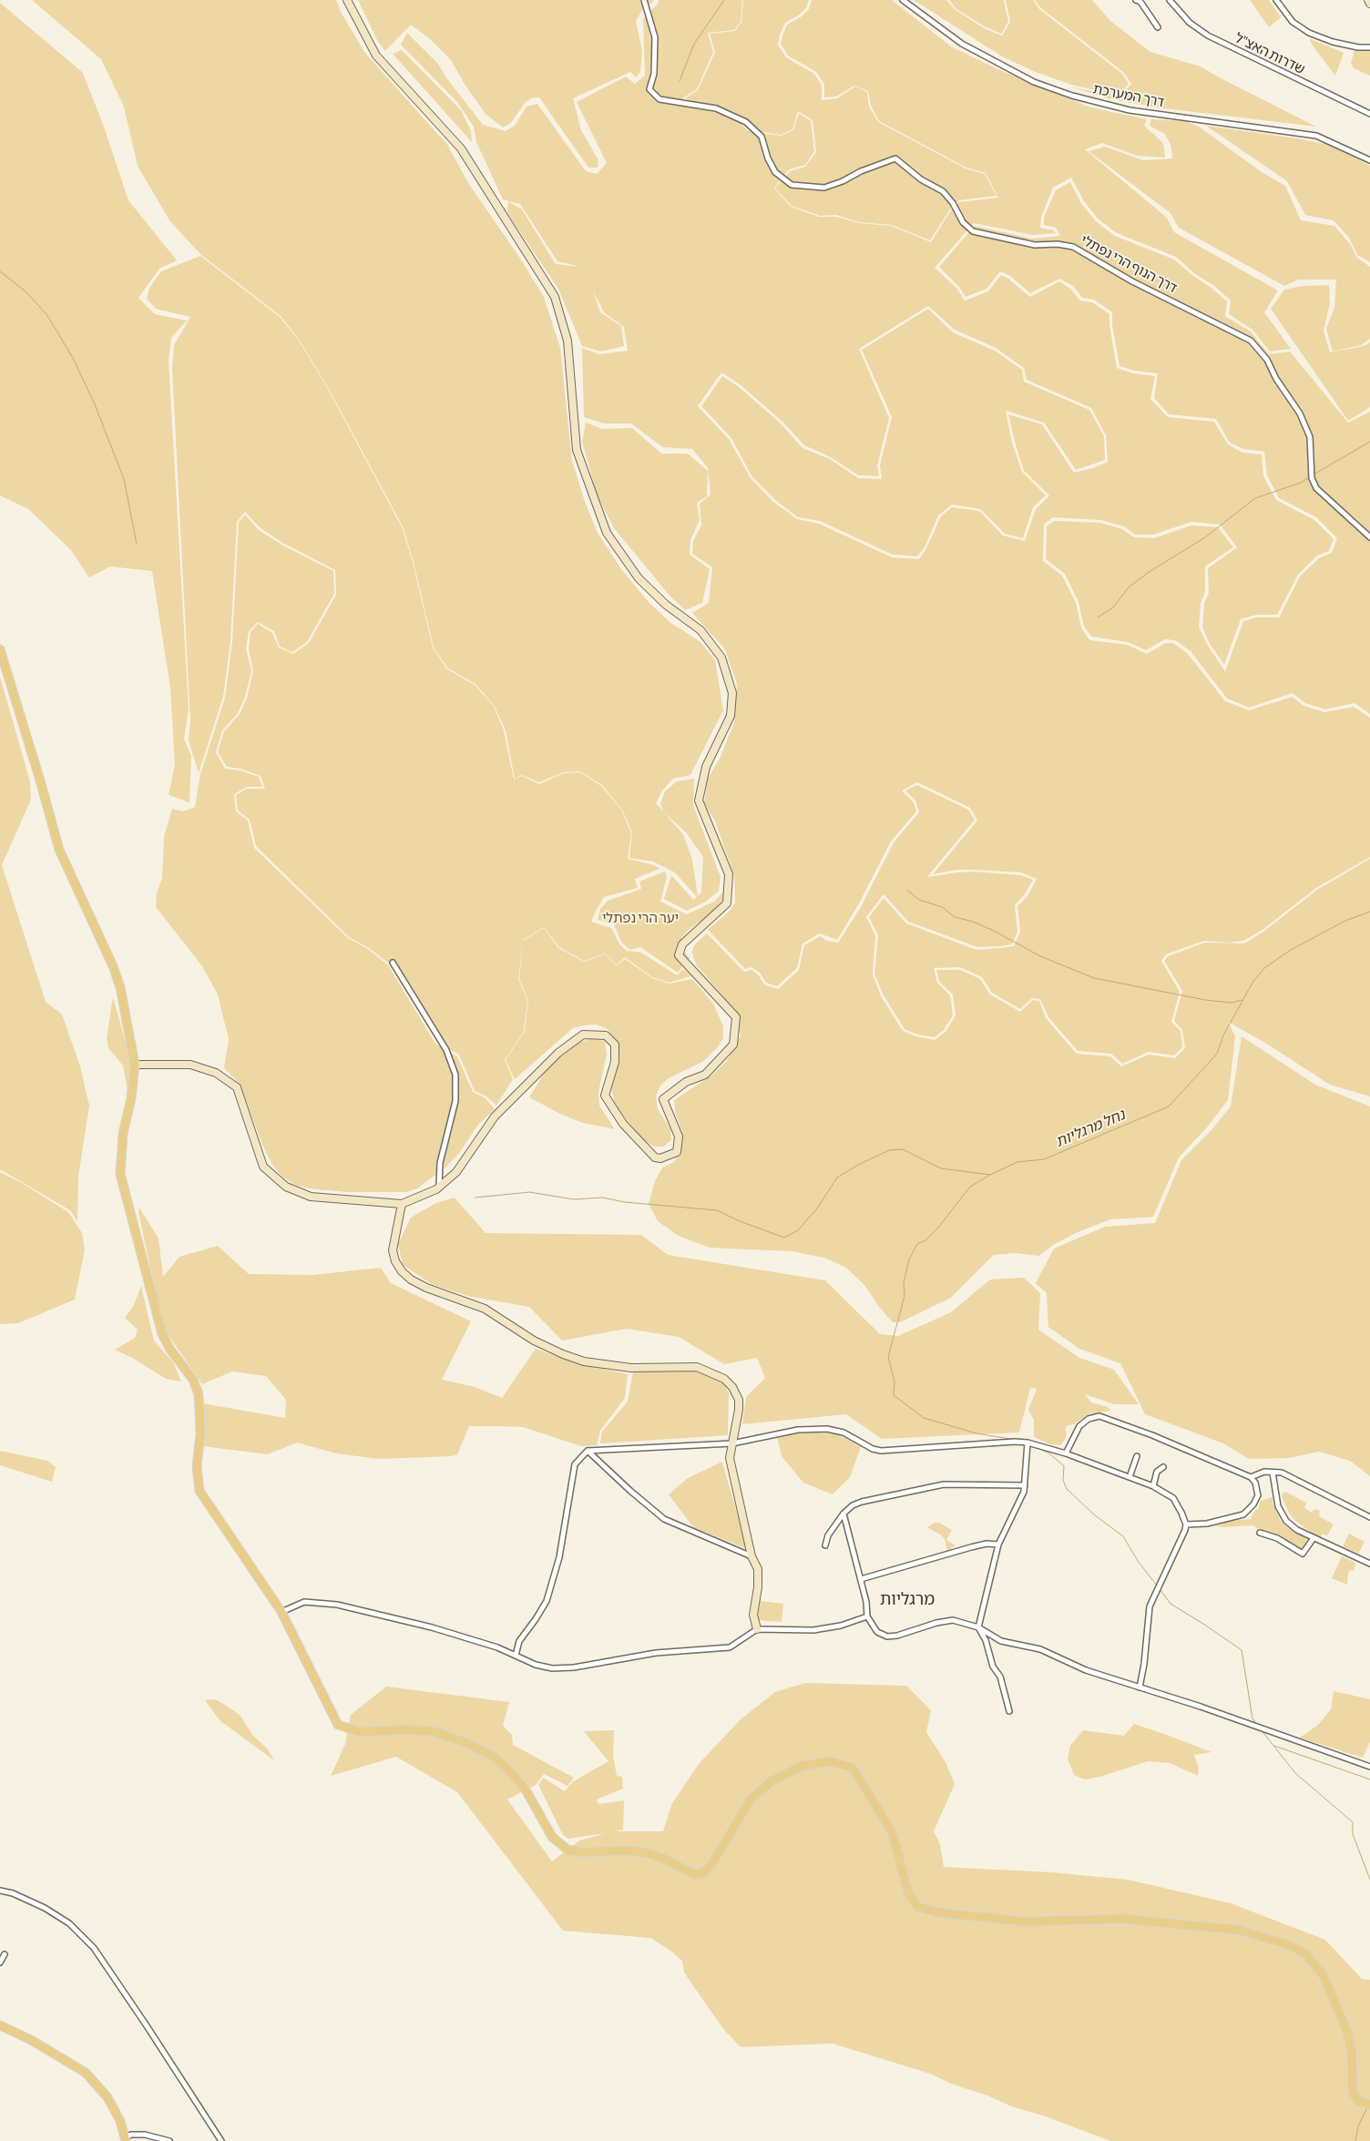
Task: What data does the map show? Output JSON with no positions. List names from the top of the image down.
{
  "streets": {
    "street": ["שדרות האצ\"ל", "דרך המערכת", "דרך הנוף הרי נפתלי"]
  },
  "districts": ["מרגליות"],
  "water": ["נחל מרגליות"],
  "parks": ["יער הרי נפתלי"]
}
